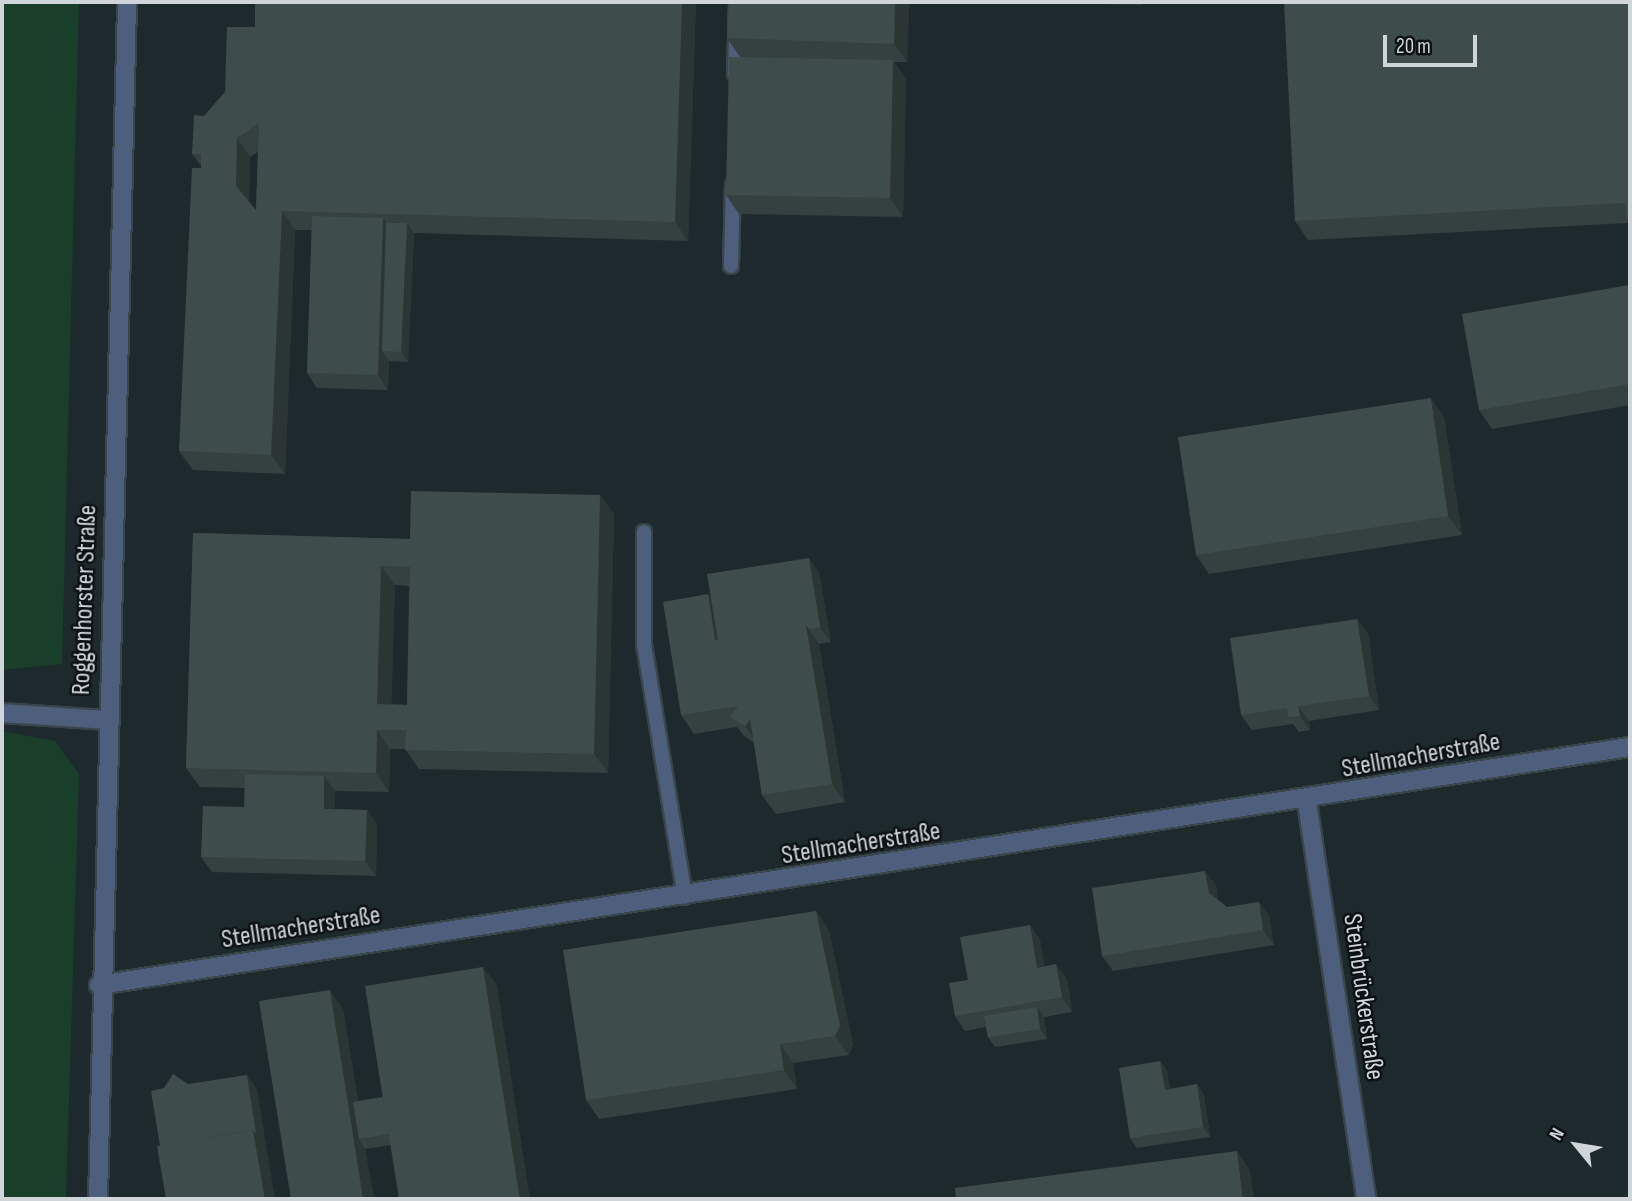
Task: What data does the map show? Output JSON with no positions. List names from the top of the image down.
{
  "streets": {
    "street": ["Roggenhorster Straße", "Stellmacherstraße", "Steinbrückerstraße"]
  },
  "crossings": [
    ["Roggenhorster Straße", "Stellmacherstraße"],
    ["Stellmacherstraße", "Steinbrückerstraße"]
  ],
  "scale_bar": "20 m",
  "north": "top left"
}
